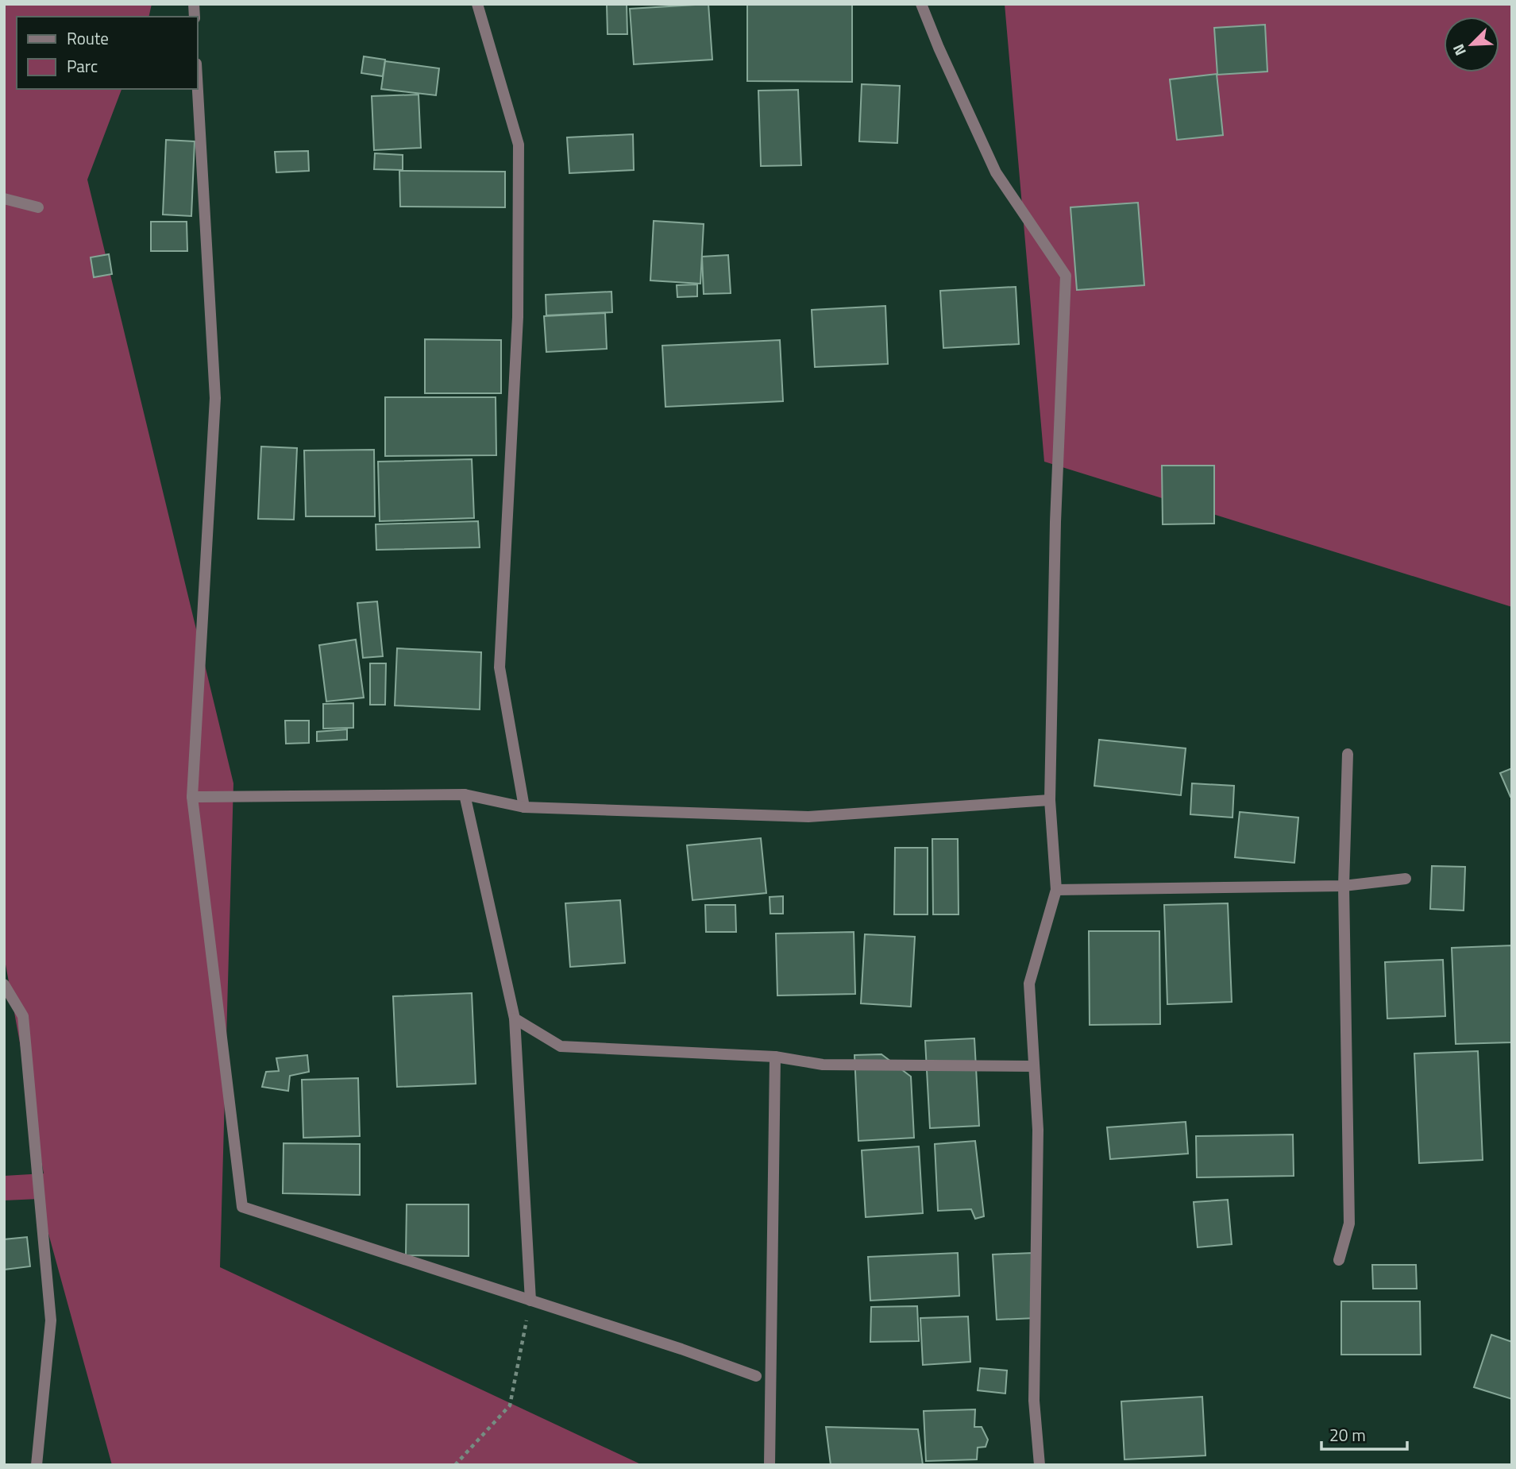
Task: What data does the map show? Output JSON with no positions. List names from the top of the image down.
{
  "legend": ["Route", "Parc"],
  "scale_bar": "20 m",
  "north": "bottom left"
}
